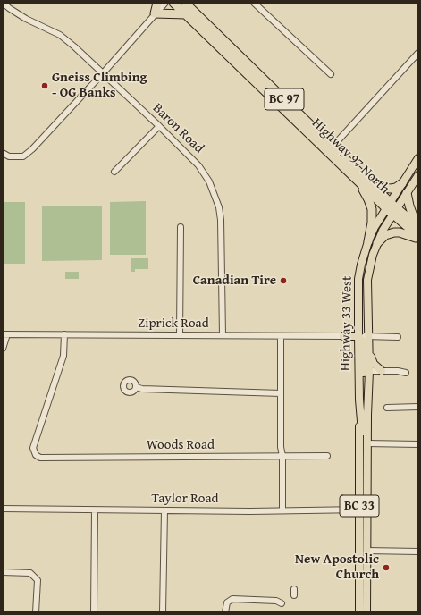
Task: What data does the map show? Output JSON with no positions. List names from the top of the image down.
{
  "streets": {
    "highway": ["BC 97", "Highway 97 North"],
    "main road": ["Highway 33 West", "BC 33"],
    "street": [
      "Baron Road",
      "Ziprick Road",
      "Woods Road",
      "Taylor Road"
    ]
  },
  "crossings": [
    ["Baron Road", "Ziprick Road"],
    ["Highway 97 North", "Highway 33 West"],
    ["Highway 97 North", "BC 33"],
    ["Ziprick Road", "Woods Road"],
    ["Highway 33 West", "Taylor Road"],
    ["Highway 33 West", "BC 33"],
    ["Taylor Road", "BC 33"]
  ],
  "places": ["Gneiss Climbing - OG Banks", "Canadian Tire", "New Apostolic Church"]
}
